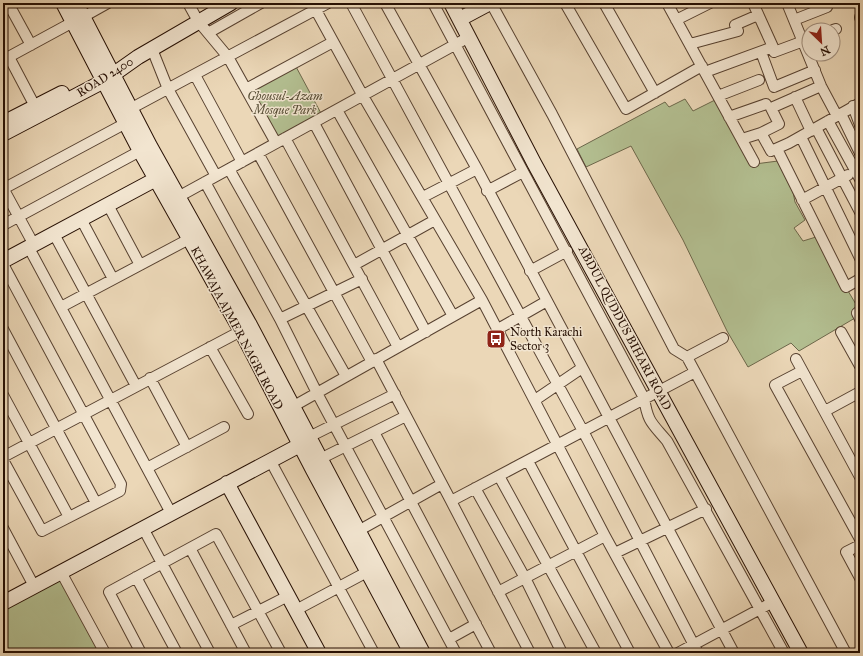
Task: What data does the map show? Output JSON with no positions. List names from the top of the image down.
{
  "streets": {
    "main road": ["ROAD 2400", "KHAWAJA AJMER NAGRI ROAD", "ABDUL QUDDUS BIHARI ROAD"]
  },
  "crossings": [
    ["ROAD 2400", "KHAWAJA AJMER NAGRI ROAD"]
  ],
  "parks": ["Ghousul-Azam Mosque Park"],
  "places": {
    "bus stop": ["North Karachi Sector 3"]
  },
  "north": "bottom right"
}
